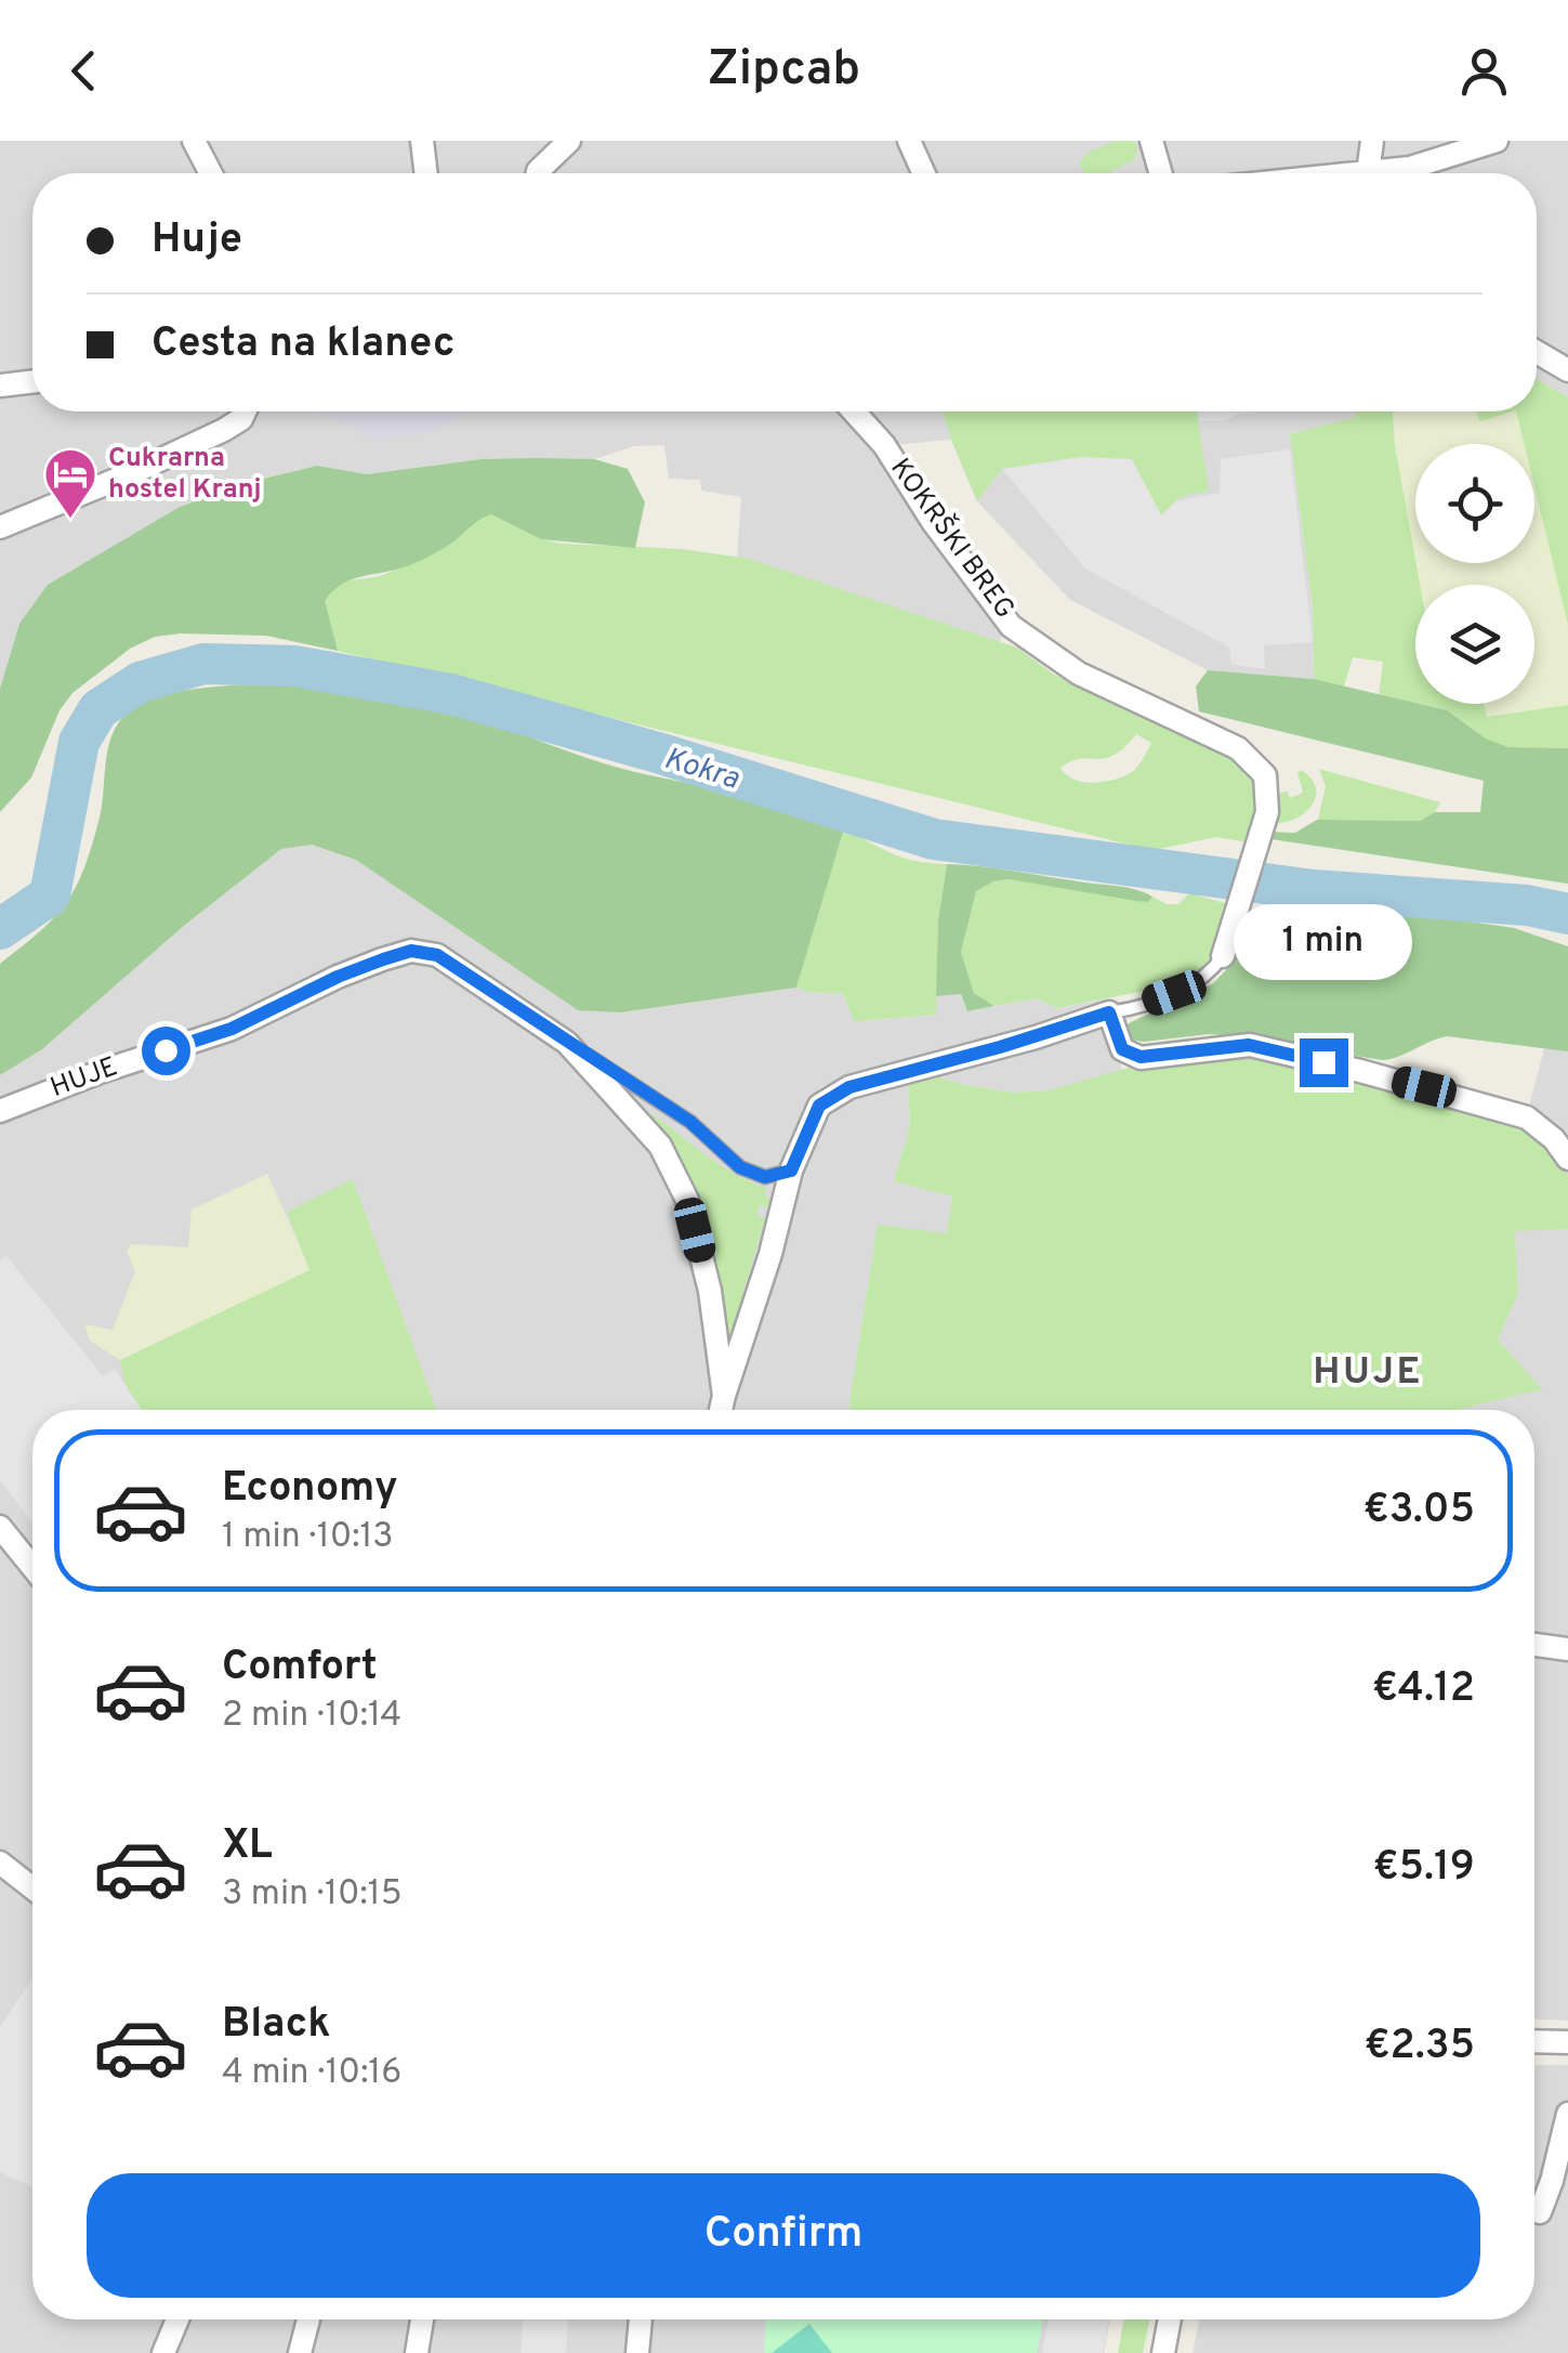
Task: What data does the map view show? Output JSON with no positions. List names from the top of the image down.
{
  "streets": {
    "street": ["KOKRŠKI BREG", "HUJE"]
  },
  "crossings": [
    ["KOKRŠKI BREG", "HUJE"]
  ],
  "districts": ["HUJE"],
  "water": ["Kokra"],
  "places": {
    "hotel": ["Cukrarna hostel Kranj"]
  },
  "page": {
    "header": "Zipcab",
    "banner": ["Huje", "Cesta na klanec"],
    "bubble": "1 min",
    "list": [
      {
        "name": "Economy",
        "note": "1 min · 10:13",
        "value": "€3.05"
      },
      {
        "name": "Comfort",
        "note": "2 min · 10:14",
        "value": "€4.12"
      },
      {
        "name": "XL",
        "note": "3 min · 10:15",
        "value": "€5.19"
      },
      {
        "name": "Black",
        "note": "4 min · 10:16",
        "value": "€2.35"
      }
    ],
    "buttons": "Confirm"
  }
}
